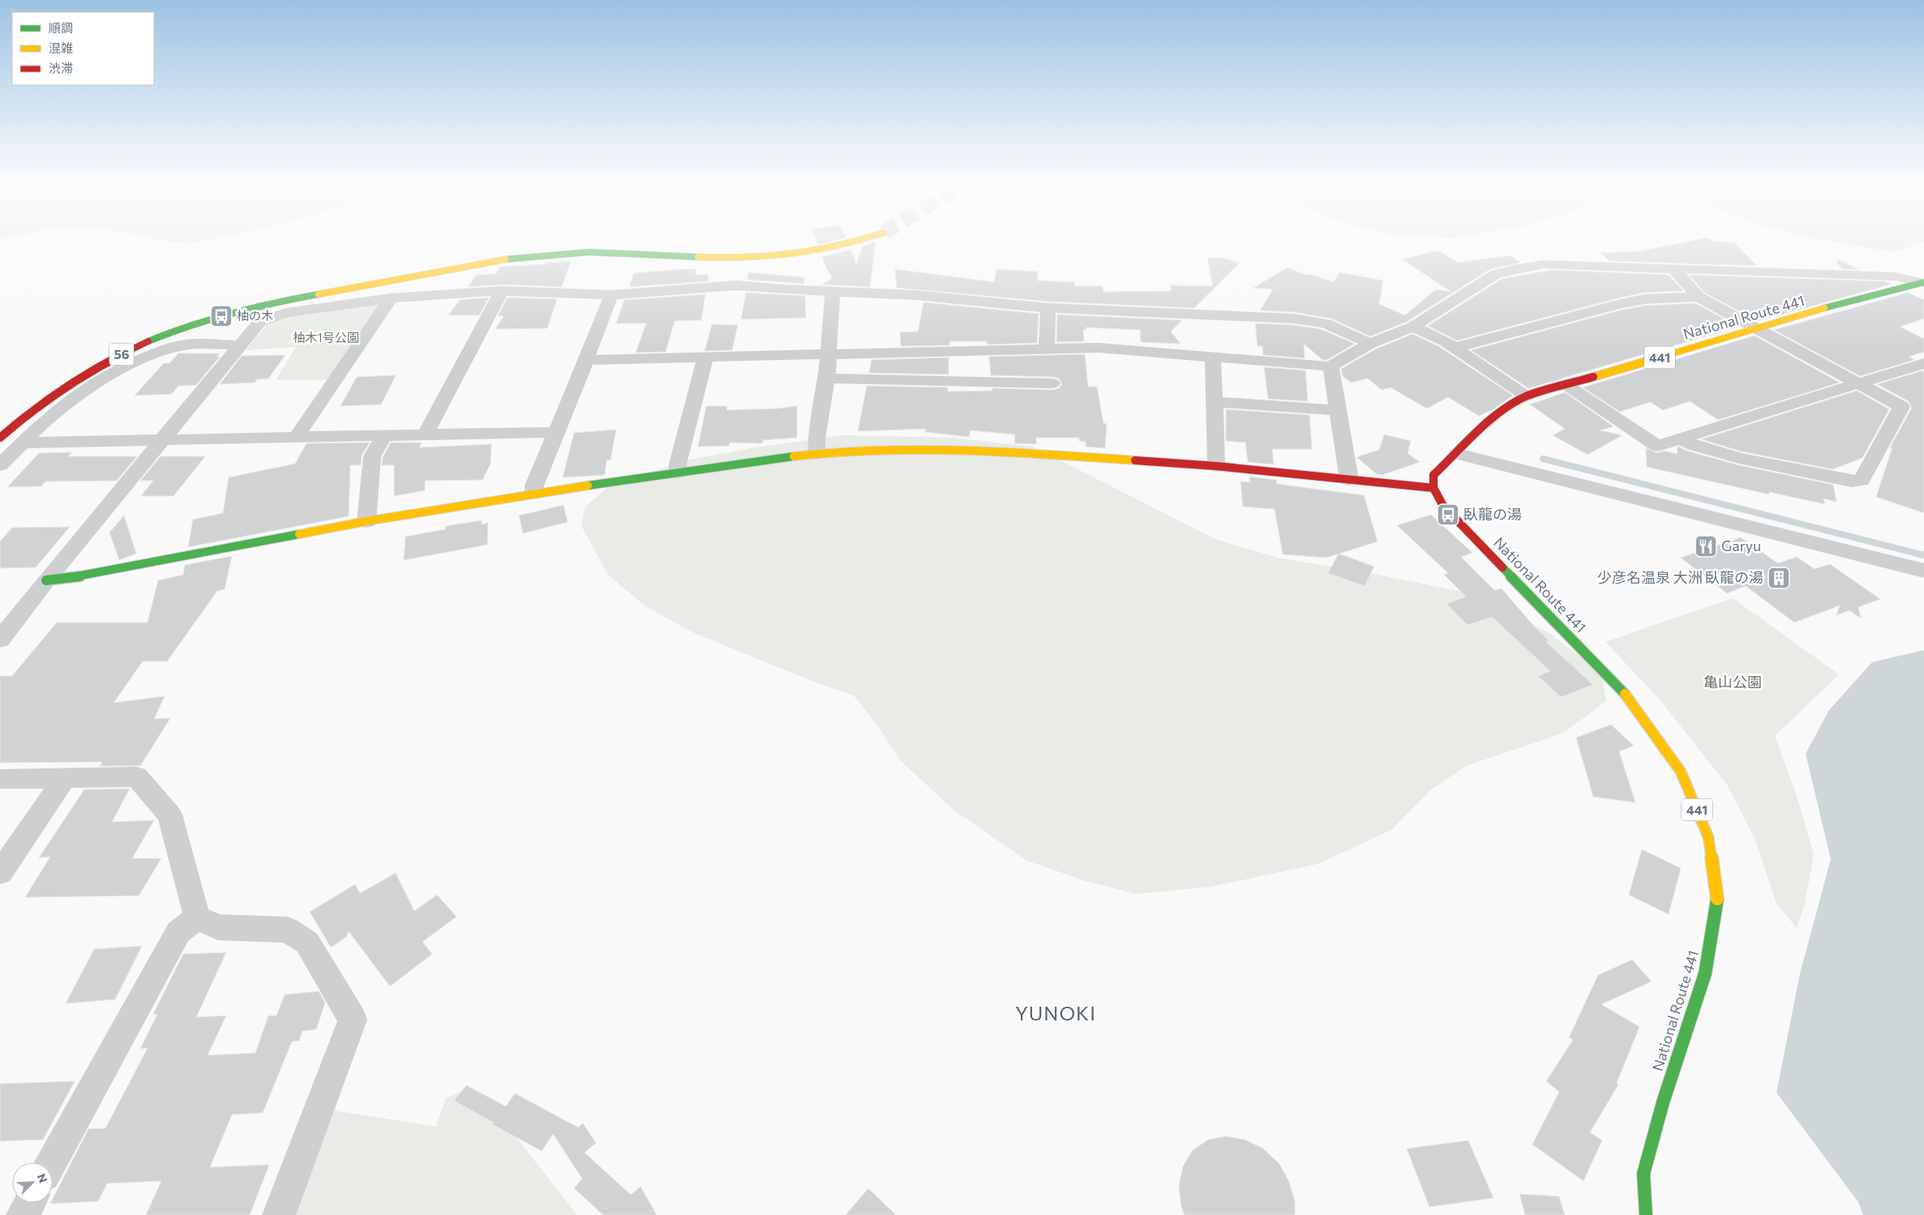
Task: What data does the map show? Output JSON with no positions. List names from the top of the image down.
{
  "streets": {
    "main road": ["National Route 441", "56", "441"]
  },
  "districts": ["YUNOKI"],
  "parks": ["柚木1号公園", "亀山公園"],
  "places": {
    "bus stop": ["柚の木", "臥龍の湯"],
    "restaurant": ["Garyu"],
    "building": ["少彦名温泉 大洲 臥龍の湯"]
  },
  "legend": ["順調", "混雑", "渋滞"],
  "north": "top right"
}
